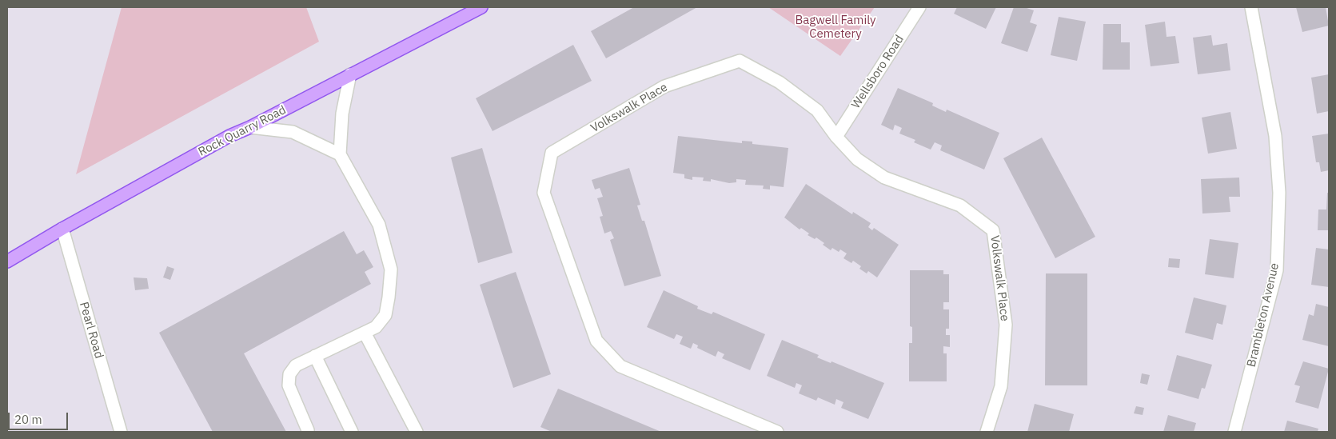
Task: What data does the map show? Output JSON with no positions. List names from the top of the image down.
{
  "streets": {
    "main road": ["Rock Quarry Road"],
    "street": [
      "Wellsboro Road",
      "Volkswalk Place",
      "Brambleton Avenue",
      "Pearl Road"
    ]
  },
  "crossings": [
    ["Wellsboro Road", "Volkswalk Place"],
    ["Rock Quarry Road", "Pearl Road"]
  ],
  "parks": ["Bagwell Family Cemetery"],
  "scale_bar": "20 m"
}
